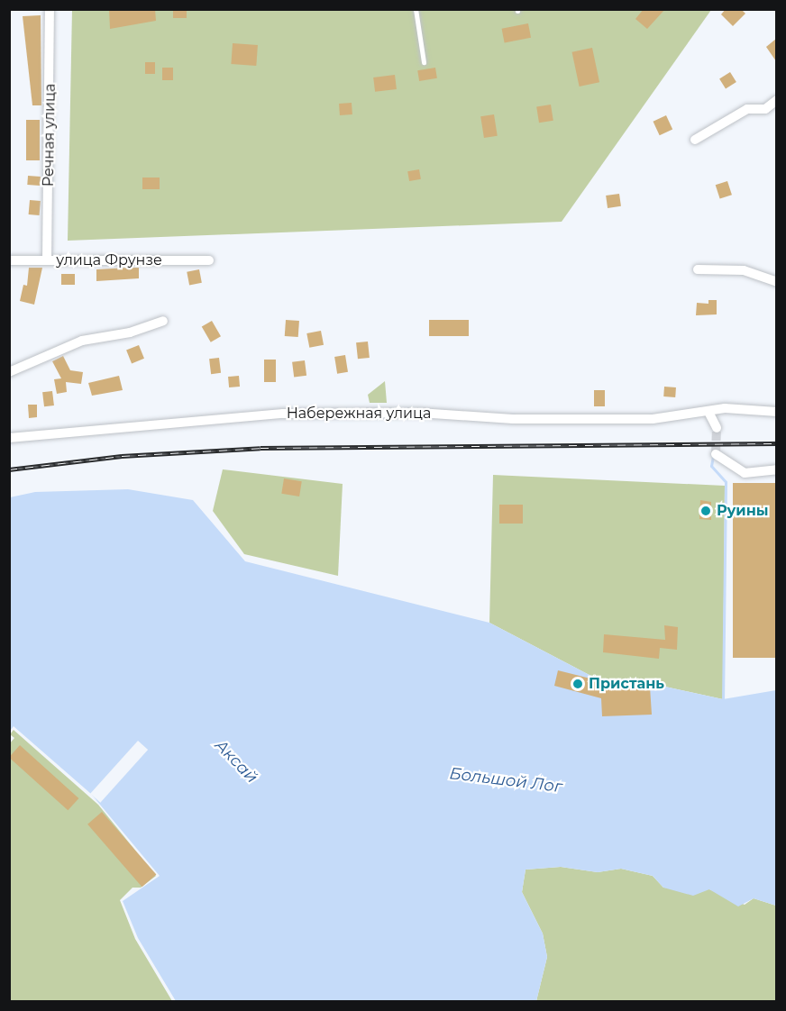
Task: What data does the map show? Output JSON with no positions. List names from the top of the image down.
{
  "streets": {
    "street": ["Речная улица", "улица Фрунзе", "Набережная улица"]
  },
  "crossings": [
    ["Речная улица", "улица Фрунзе"]
  ],
  "water": ["Аксай", "Большой Лог"],
  "places": ["Руины", "Пристань"]
}
